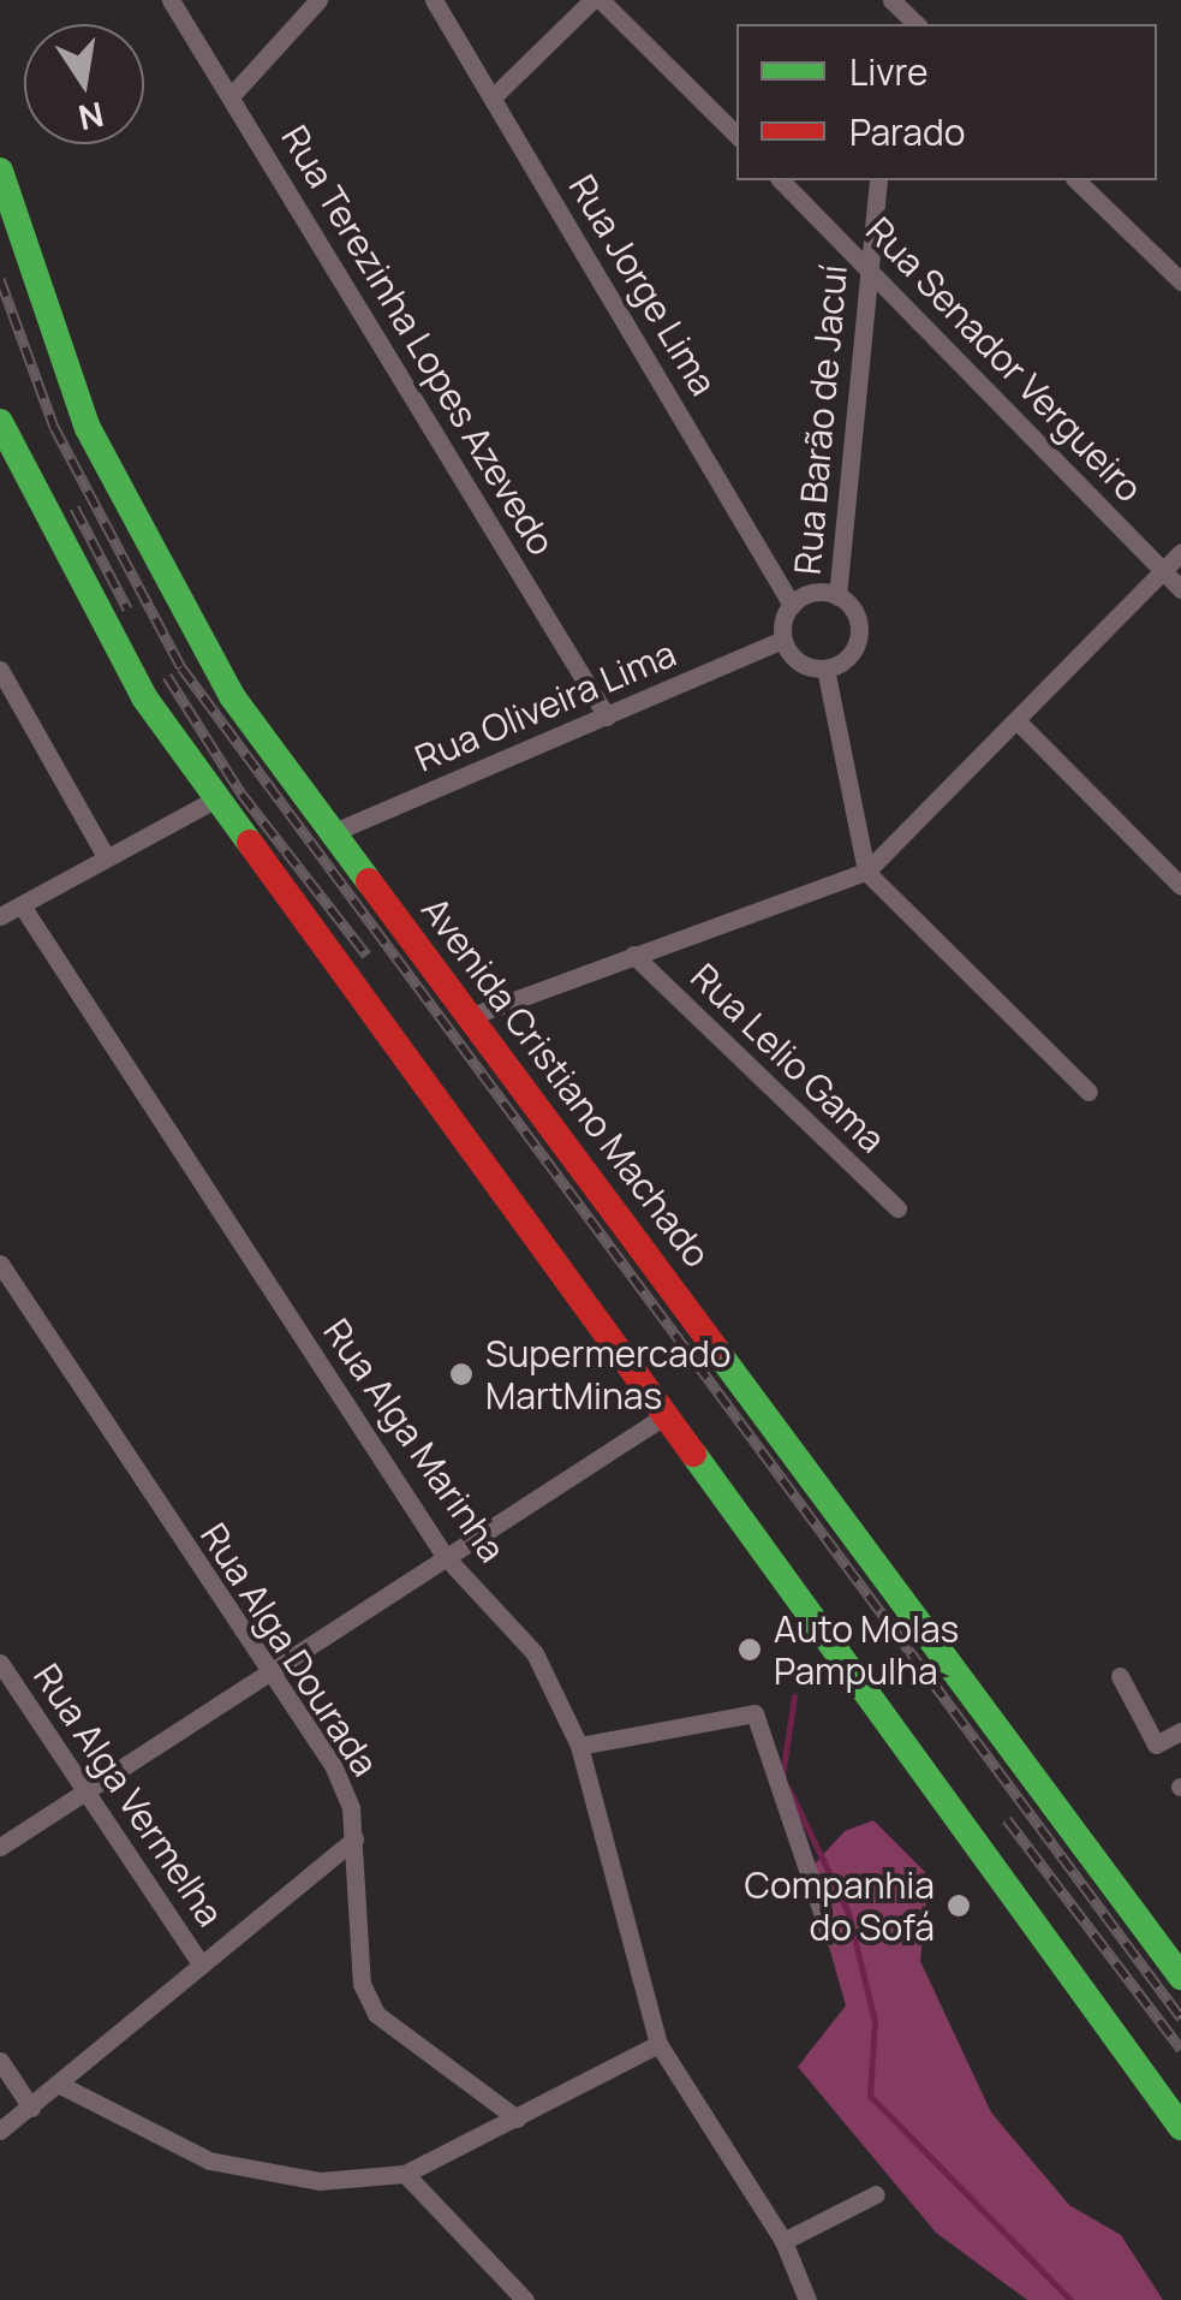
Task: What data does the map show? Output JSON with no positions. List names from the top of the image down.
{
  "streets": {
    "highway": ["Avenida Cristiano Machado"],
    "street": [
      "Rua Jorge Lima",
      "Rua Terezinha Lopes Azevedo",
      "Rua Senador Vergueiro",
      "Rua Barão de Jacuí",
      "Rua Oliveira Lima",
      "Rua Lelio Gama",
      "Rua Alga Marinha",
      "Rua Alga Dourada",
      "Rua Alga Vermelha"
    ]
  },
  "crossings": [
    ["Rua Jorge Lima", "Rua Barão de Jacuí"],
    ["Rua Jorge Lima", "Rua Oliveira Lima"],
    ["Rua Terezinha Lopes Azevedo", "Rua Oliveira Lima"],
    ["Rua Senador Vergueiro", "Rua Barão de Jacuí"],
    ["Rua Barão de Jacuí", "Rua Oliveira Lima"],
    ["Rua Oliveira Lima", "Avenida Cristiano Machado"]
  ],
  "places": ["Supermercado MartMinas", "Auto Molas Pampulha", "Companhia do Sofá"],
  "legend": ["Livre", "Parado"],
  "north": "bottom"
}
